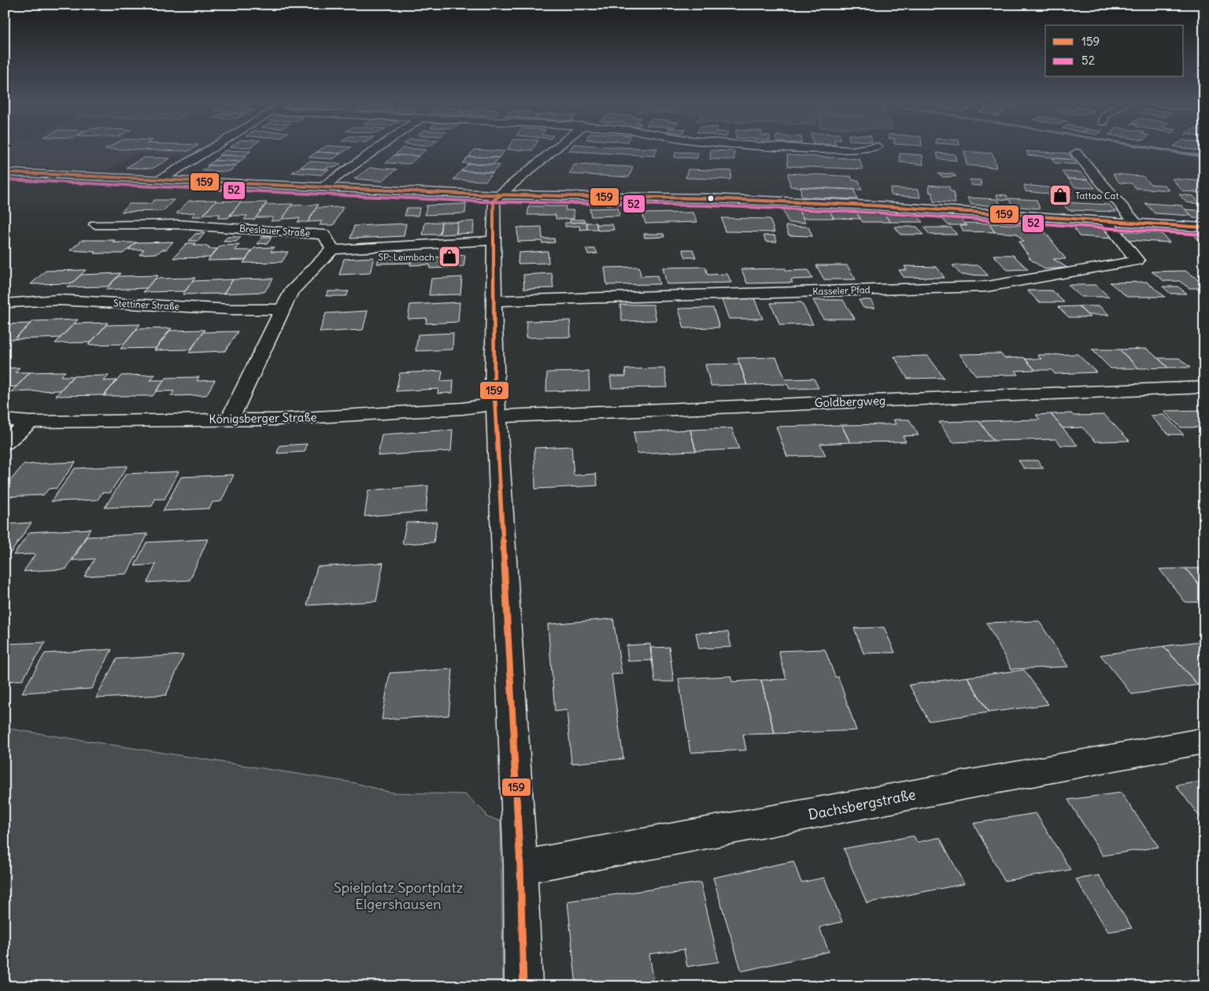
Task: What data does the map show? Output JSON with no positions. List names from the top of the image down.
{
  "streets": {
    "street": [
      "Breslauer Straße",
      "Kasseler Pfad",
      "Stettiner Straße",
      "Goldbergweg",
      "Königsberger Straße",
      "Dachsbergstraße"
    ]
  },
  "crossings": [
    ["Goldbergweg", "Königsberger Straße"]
  ],
  "parks": ["Spielplatz Sportplatz Elgershausen"],
  "places": {
    "shop": ["Tattoo Cat", "SP: Leimbach"]
  },
  "lines": ["transit line 159", "transit line 52"],
  "legend": ["159", "52"]
}
